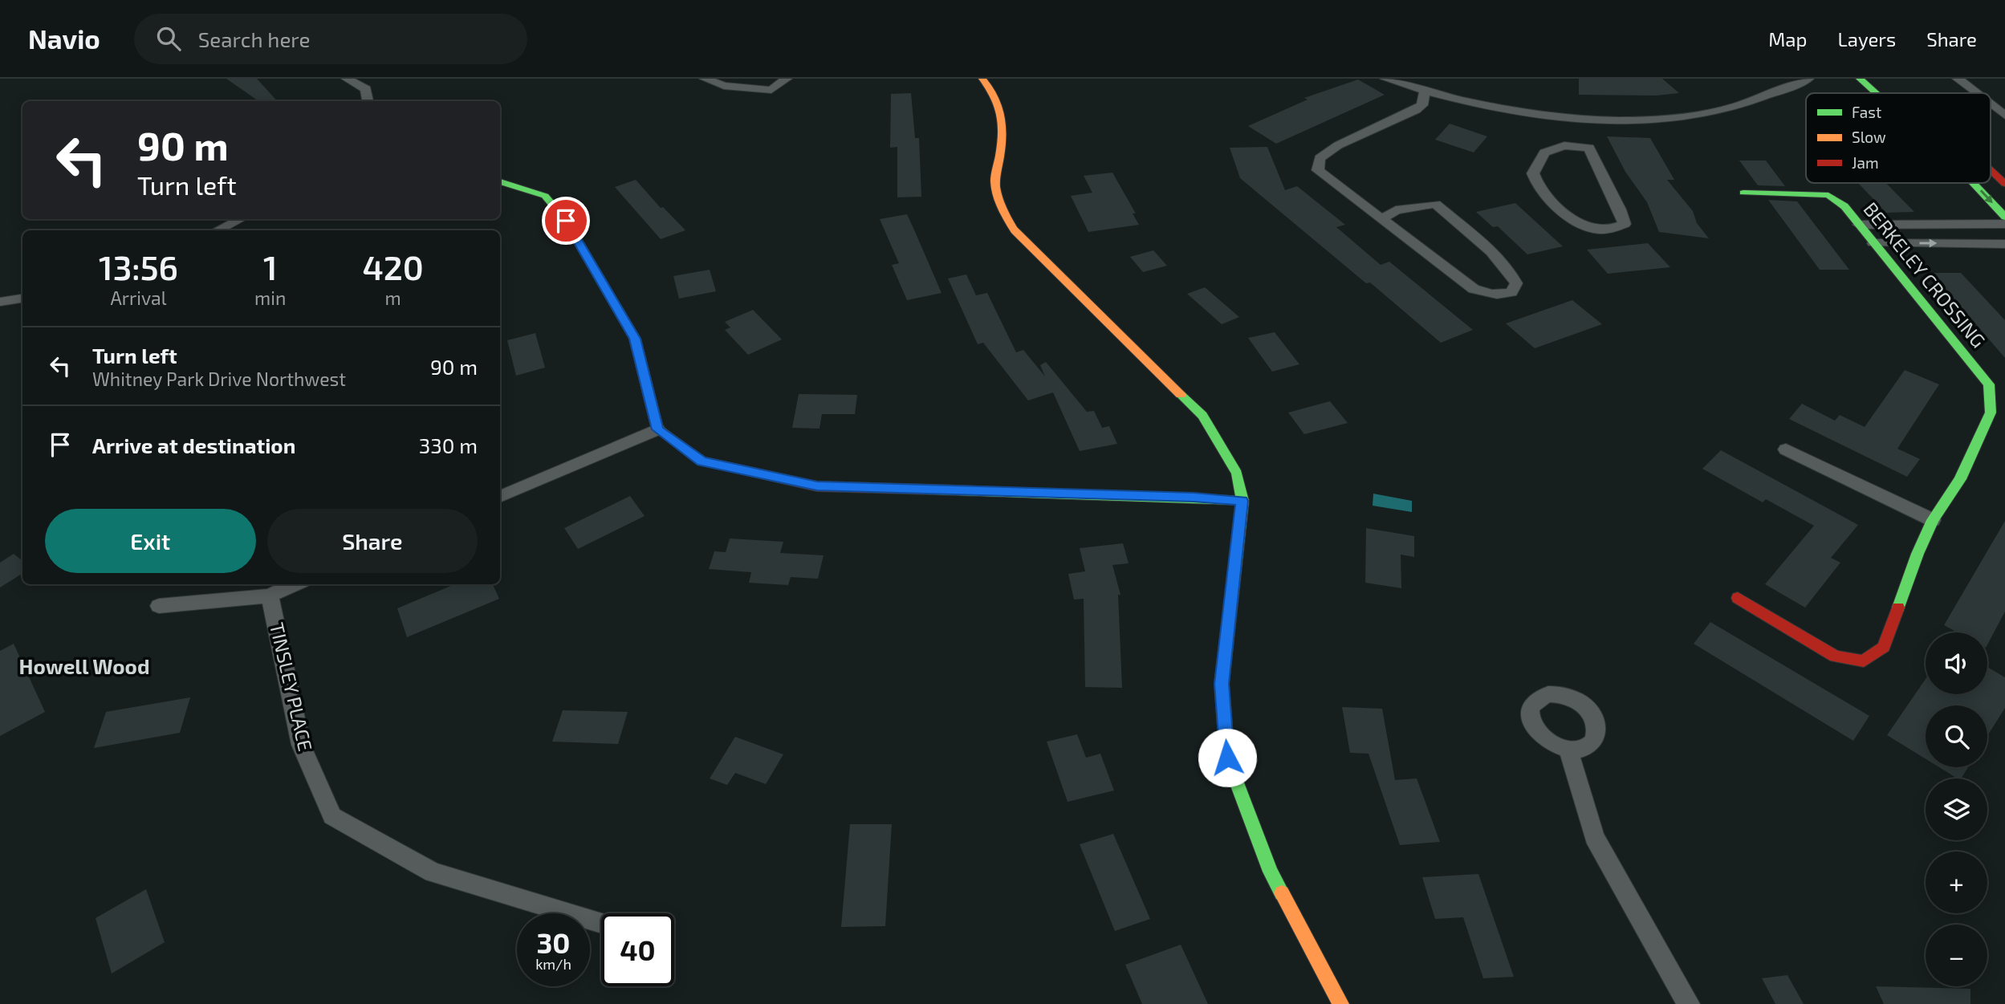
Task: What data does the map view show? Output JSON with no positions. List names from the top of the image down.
{
  "streets": {
    "main road": ["BERKELEY CROSSING"],
    "street": ["TINSLEY PLACE"]
  },
  "districts": ["Howell Wood"],
  "legend": ["Fast", "Slow", "Jam"],
  "page": {
    "header": "Navio",
    "search": "Search here",
    "nav": ["Map", "Layers", "Share"],
    "turn": ["90 m", "Turn left"],
    "eta": [
      "13:56",
      "Arrival",
      "1",
      "min",
      "420",
      "m"
    ],
    "list": [
      {
        "name": "Turn left",
        "note": "Whitney Park Drive Northwest",
        "value": "90 m"
      },
      {
        "name": "Arrive at destination",
        "value": "330 m"
      }
    ],
    "buttons": ["Exit", "Share"],
    "map_buttons": ["+", "−"],
    "speed": "30 km/h",
    "limit": "40"
  }
}
